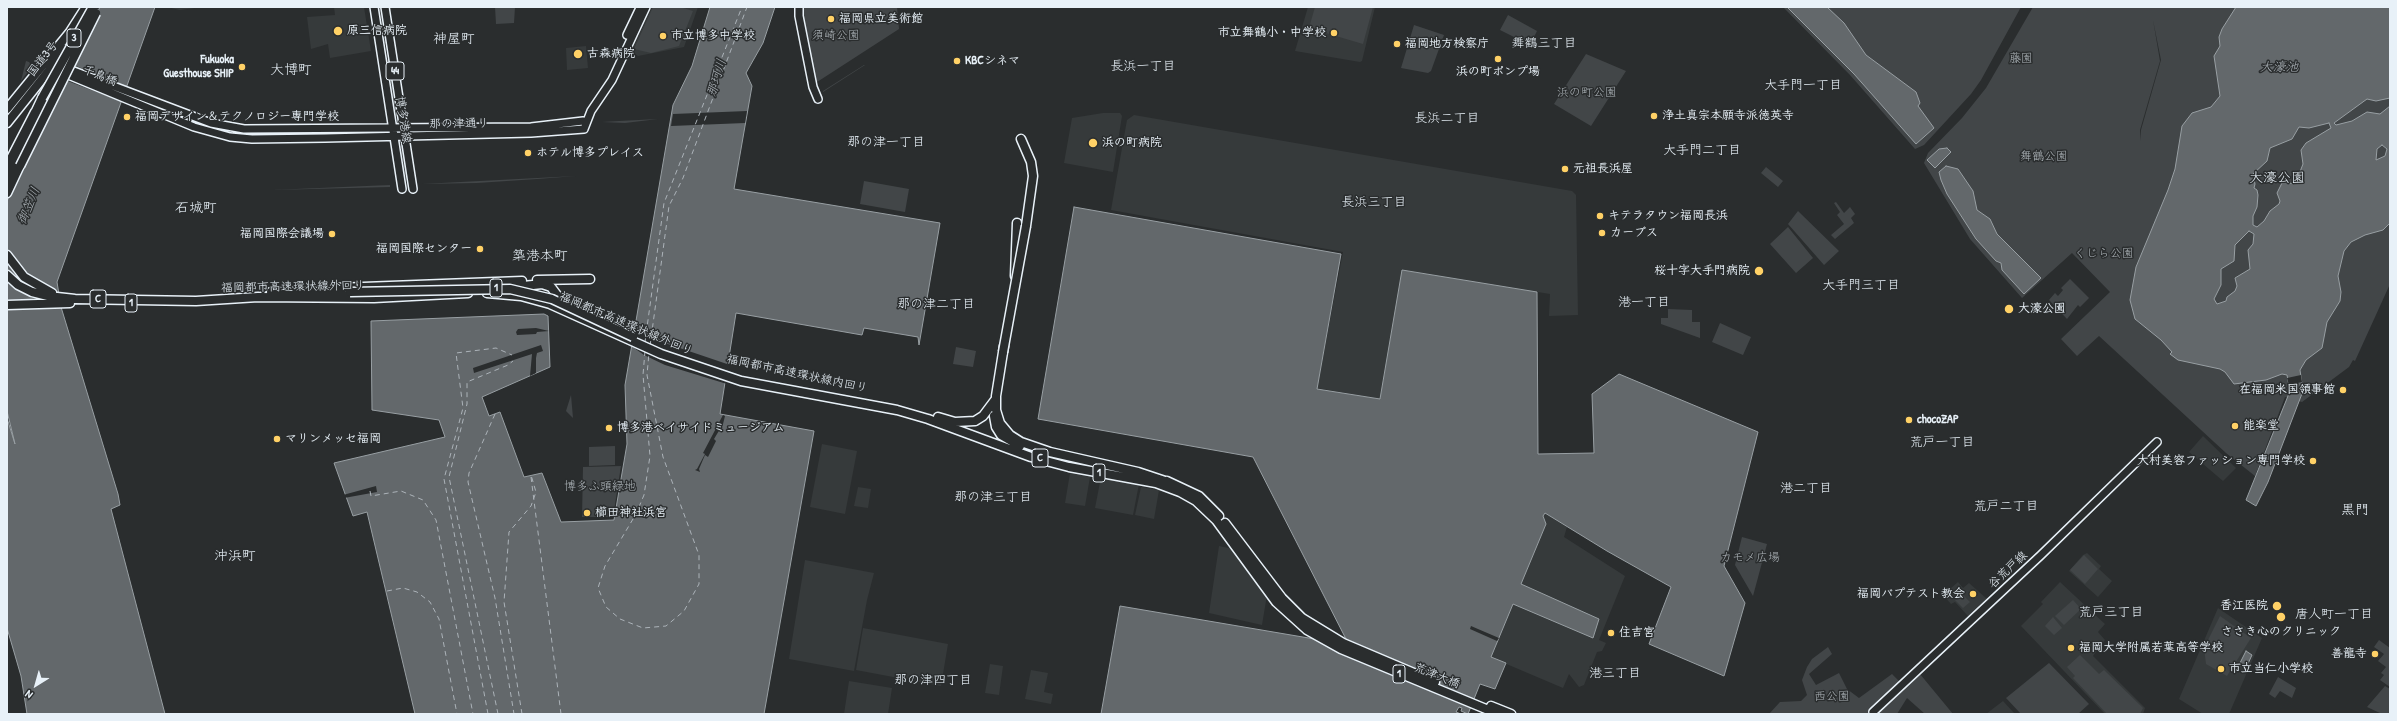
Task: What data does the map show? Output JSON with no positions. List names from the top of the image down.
{
  "streets": {
    "highway": [
      "3",
      "国道3号",
      "福岡都市高速環状線外回り",
      "1",
      "C",
      "福岡都市高速環状線内回り",
      "荒津大橋"
    ],
    "main road": [
      "44",
      "千鳥橋",
      "博多港線",
      "那の津通り",
      "谷荒戸線"
    ]
  },
  "crossings": [
    ["国道3号", "千鳥橋"],
    ["千鳥橋", "那の津通り"],
    ["博多港線", "那の津通り"],
    ["福岡都市高速環状線外回り", "1"],
    ["福岡都市高速環状線外回り", "福岡都市高速環状線内回り"],
    ["福岡都市高速環状線外回り", "荒津大橋"],
    ["1", "福岡都市高速環状線内回り"],
    ["1", "荒津大橋"],
    ["C", "福岡都市高速環状線内回り"],
    ["福岡都市高速環状線内回り", "荒津大橋"]
  ],
  "districts": [
    "神屋町",
    "舞鶴三丁目",
    "長浜一丁目",
    "大博町",
    "大手門一丁目",
    "長浜二丁目",
    "那の津一丁目",
    "大手門二丁目",
    "大濠公園",
    "長浜三丁目",
    "石城町",
    "築港本町",
    "大手門三丁目",
    "港一丁目",
    "那の津二丁目",
    "荒戸一丁目",
    "港二丁目",
    "那の津三丁目",
    "荒戸二丁目",
    "黒門",
    "沖浜町",
    "荒戸三丁目",
    "唐人町一丁目",
    "港三丁目",
    "那の津四丁目"
  ],
  "water": ["大濠池", "那珂川", "御笠川"],
  "parks": [
    "須崎公園",
    "藤園",
    "浜の町公園",
    "舞鶴公園",
    "くじら公園",
    "博多ふ頭緑地",
    "カモメ広場",
    "西公園"
  ],
  "places": [
    "福岡県立美術館",
    "原三信病院",
    "市立舞鶴小・中学校",
    "市立博多中学校",
    "福岡地方検察庁",
    "古森病院",
    "浜の町ポンプ場",
    "KBCシネマ",
    "Fukuoka Guesthouse SHIP",
    "浄土真宗本願寺派徳英寺",
    "福岡デザイン＆テクノロジー専門学校",
    "浜の町病院",
    "ホテル博多プレイス",
    "元祖長浜屋",
    "キテラタウン福岡長浜",
    "カーブス",
    "福岡国際会議場",
    "福岡国際センター",
    "桜十字大手門病院",
    "大濠公園",
    "在福岡米国領事館",
    "chocoZAP",
    "能楽堂",
    "博多港ベイサイドミュージアム",
    "マリンメッセ福岡",
    "大村美容ファッション専門学校",
    "櫛田神社浜宮",
    "福岡バプテスト教会",
    "香江医院",
    "ささき心のクリニック",
    "住吉宮",
    "福岡大学附属若葉高等学校",
    "善龍寺",
    "市立当仁小学校"
  ],
  "north": "bottom left"
}
